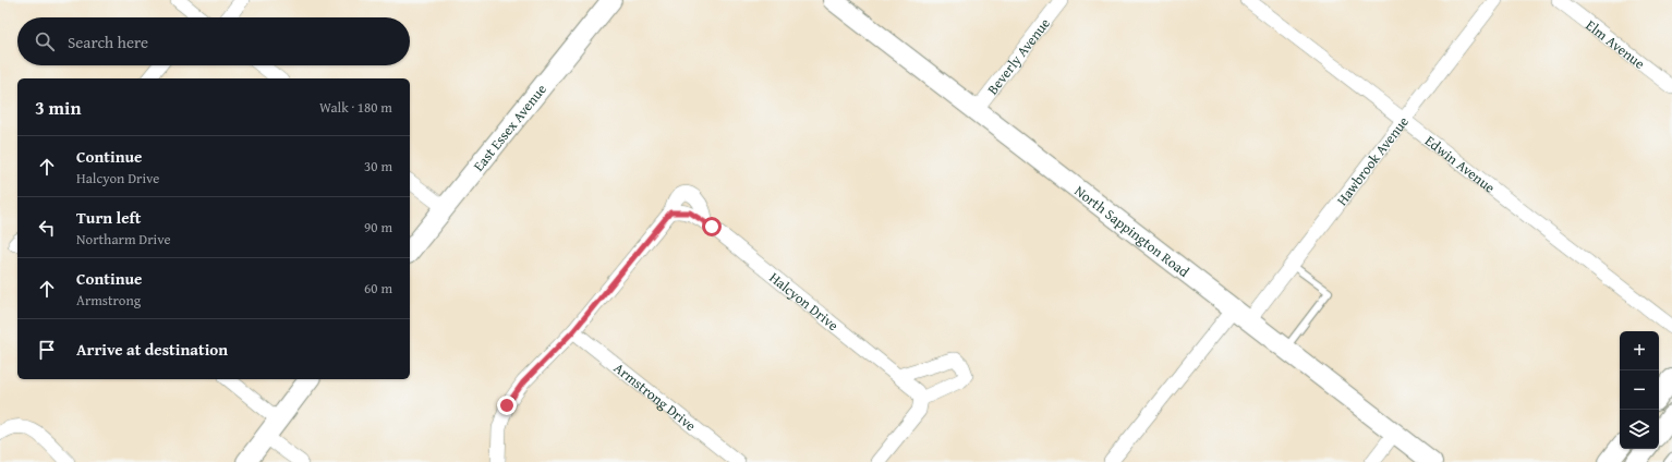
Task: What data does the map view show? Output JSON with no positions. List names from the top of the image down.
{
  "streets": {
    "street": [
      "Elm Avenue",
      "Beverly Avenue",
      "East Essex Avenue",
      "Hawbrook Avenue",
      "Edwin Avenue",
      "North Sappington Road",
      "Halcyon Drive",
      "Armstrong Drive"
    ]
  },
  "crossings": [
    ["Beverly Avenue", "North Sappington Road"],
    ["Hawbrook Avenue", "Edwin Avenue"],
    ["Hawbrook Avenue", "North Sappington Road"]
  ],
  "page": {
    "search": "Search here",
    "heading": ["3 min", "Walk · 180 m"],
    "list": [
      ["Continue", "Halcyon Drive", "30 m"],
      ["Turn left", "Northarm Drive", "90 m"],
      ["Continue", "Armstrong", "60 m"],
      "Arrive at destination"
    ],
    "map_buttons": ["+", "−"]
  }
}
